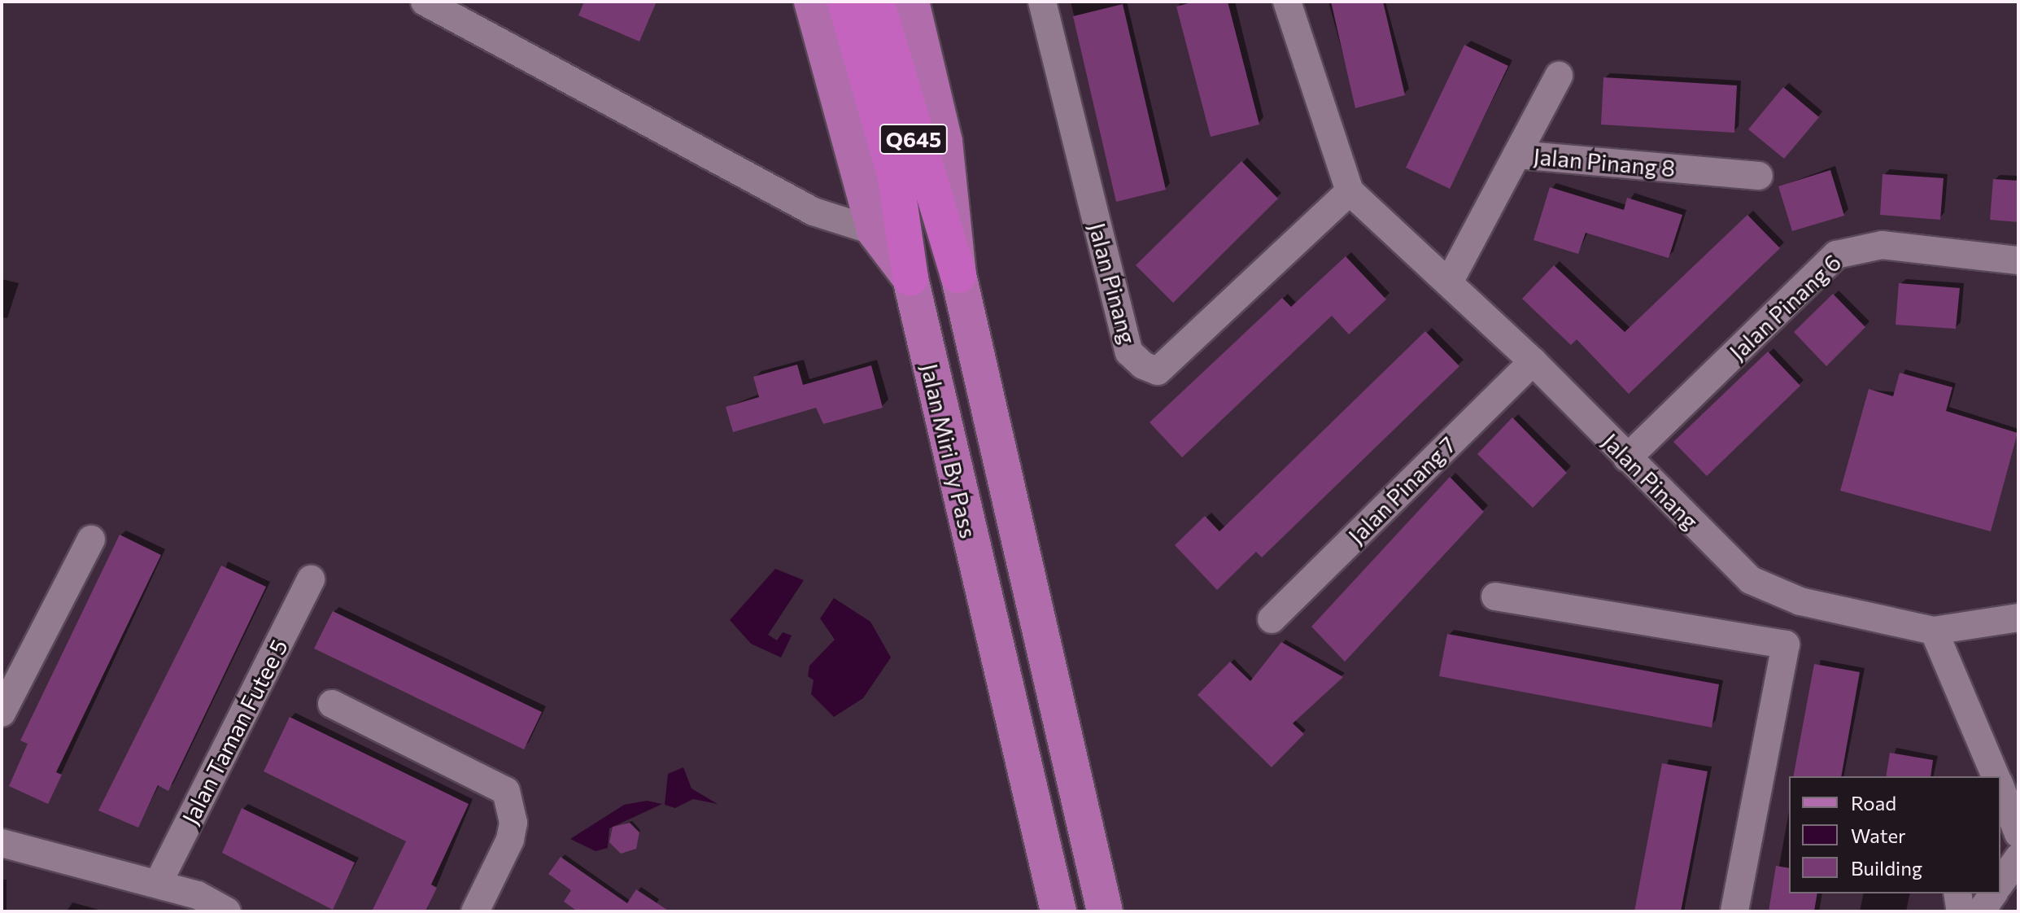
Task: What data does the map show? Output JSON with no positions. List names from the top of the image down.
{
  "streets": {
    "highway": ["Q645"],
    "main road": ["Jalan Miri By Pass"],
    "street": [
      "Jalan Pinang 8",
      "Jalan Pinang",
      "Jalan Pinang 6",
      "Jalan Pinang 7",
      "Jalan Taman Futee 5"
    ]
  },
  "crossings": [
    ["Q645", "Jalan Miri By Pass"],
    ["Jalan Pinang 8", "Jalan Pinang"],
    ["Jalan Pinang", "Jalan Pinang 6"],
    ["Jalan Pinang", "Jalan Pinang 7"]
  ],
  "legend": ["Road", "Water", "Building"]
}
